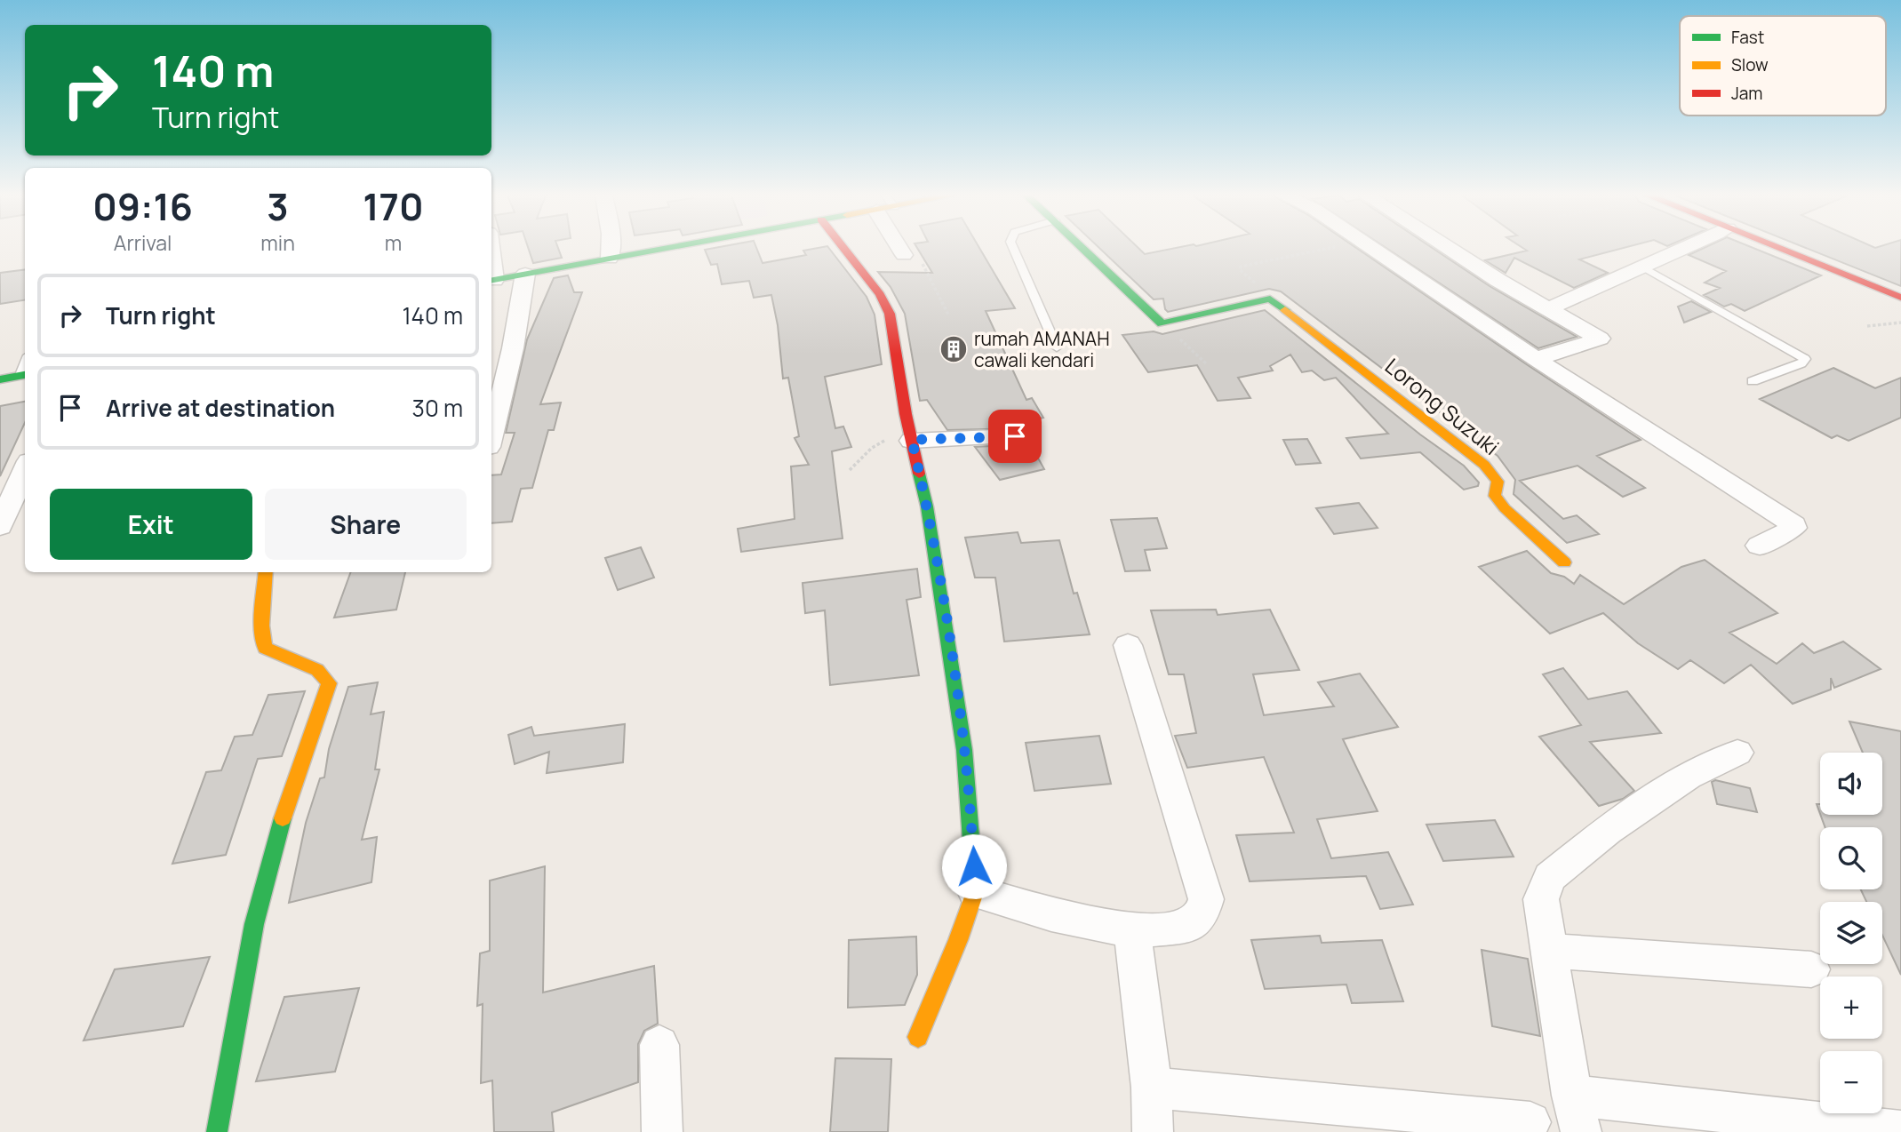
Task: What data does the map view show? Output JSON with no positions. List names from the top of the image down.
{
  "streets": {
    "main road": ["Lorong Suzuki"]
  },
  "places": {
    "building": ["rumah AMANAH cawali kendari"]
  },
  "legend": ["Fast", "Slow", "Jam"],
  "page": {
    "turn": ["140 m", "Turn right"],
    "eta": [
      "09:16",
      "Arrival",
      "3",
      "min",
      "170",
      "m"
    ],
    "list": [
      {
        "name": "Turn right",
        "value": "140 m"
      },
      {
        "name": "Arrive at destination",
        "value": "30 m"
      }
    ],
    "buttons": ["Exit", "Share"],
    "map_buttons": ["+", "−"]
  }
}
